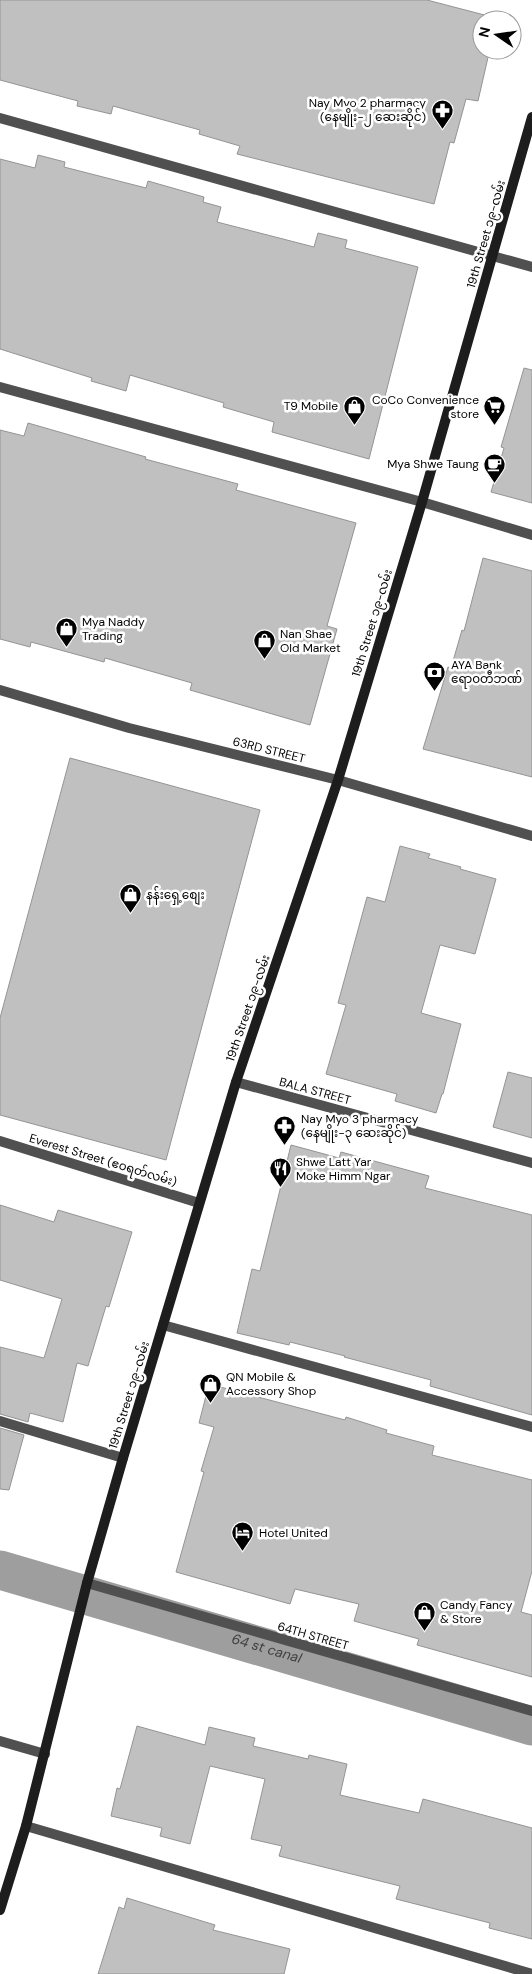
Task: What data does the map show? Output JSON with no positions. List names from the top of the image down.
{
  "streets": {
    "street": [
      "19th Street ၁၉−လမ်း",
      "63RD STREET",
      "BALA STREET",
      "Everest Street (ဧ၀ရတ်လမ်း)",
      "64TH STREET"
    ]
  },
  "crossings": [
    ["19th Street ၁၉−လမ်း", "63RD STREET"],
    ["19th Street ၁၉−လမ်း", "BALA STREET"],
    ["19th Street ၁၉−လမ်း", "Everest Street (ဧ၀ရတ်လမ်း)"],
    ["19th Street ၁၉−လမ်း", "64TH STREET"]
  ],
  "water": ["64 st canal"],
  "places": {
    "pharmacy": ["Nay Myo 2 pharmacy (နေမျိုး−၂ ဆေးဆိုင်)", "Nay Myo 3 pharmacy (နေမျိုး−၃ ဆေးဆိုင်)"],
    "shop": [
      "T9 Mobile",
      "Mya Naddy Trading",
      "Nan Shae Old Market",
      "နန်းရှေ့စျေး",
      "QN Mobile & Accessory Shop",
      "Candy Fancy & Store"
    ],
    "supermarket": ["CoCo Convenience store"],
    "cafe": ["Mya Shwe Taung"],
    "bank": ["AYA Bank ဧရာ၀တီဘဏ်"],
    "restaurant": ["Shwe Latt Yar Moke Himm Ngar"],
    "hotel": ["Hotel United"]
  },
  "north": "left"
}
